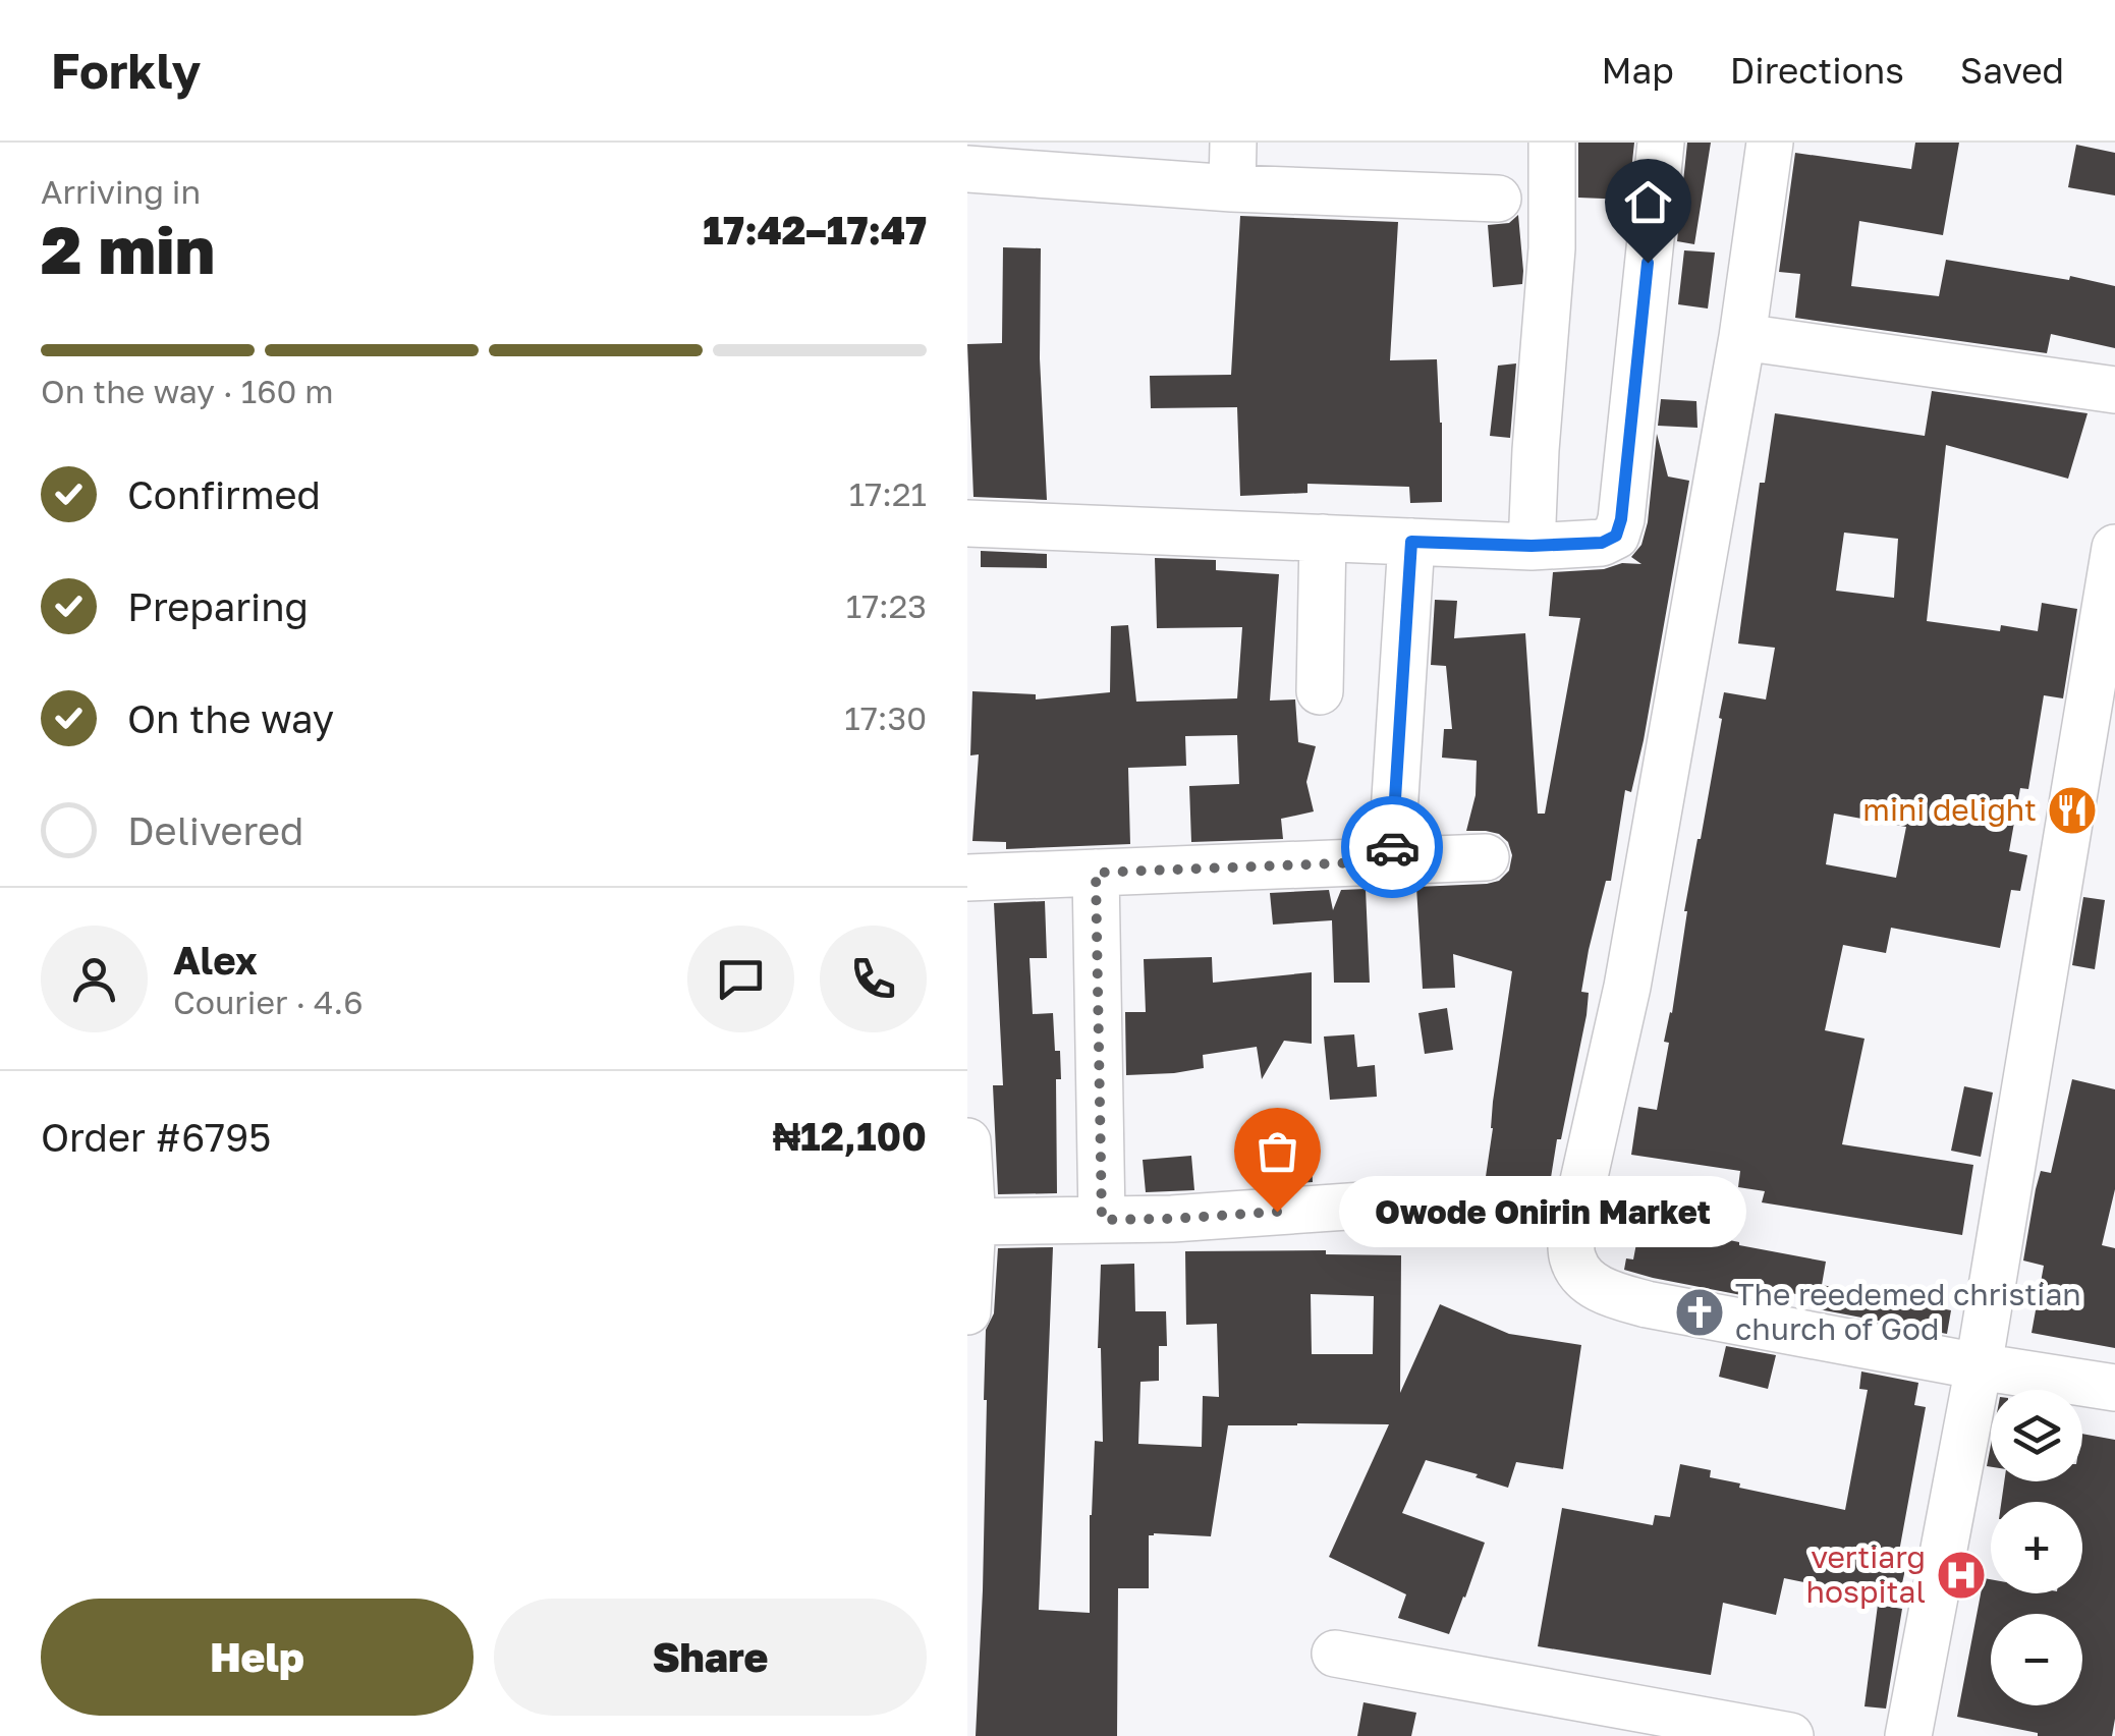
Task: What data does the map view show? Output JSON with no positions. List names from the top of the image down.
{
  "places": {
    "restaurant": ["mini delight"],
    "other": ["Owode Onirin Market"],
    "church": ["The reedemed christian church of God"],
    "hospital": ["vertiarg hospital"]
  },
  "page": {
    "header": "Forkly",
    "nav": ["Map", "Directions", "Saved"],
    "heading": ["2 min", "Arriving in", "17:42–17:47"],
    "panel": [
      "Alex",
      "Courier · 4.6",
      "Order #6795",
      "₦12,100"
    ],
    "bar": "On the way · 160 m",
    "list": [
      ["Confirmed", "17:21"],
      ["Preparing", "17:23"],
      ["On the way", "17:30"],
      "Delivered"
    ],
    "bubble": "Owode Onirin Market",
    "map_buttons": ["+", "−"],
    "buttons": ["Help", "Share"]
  }
}
